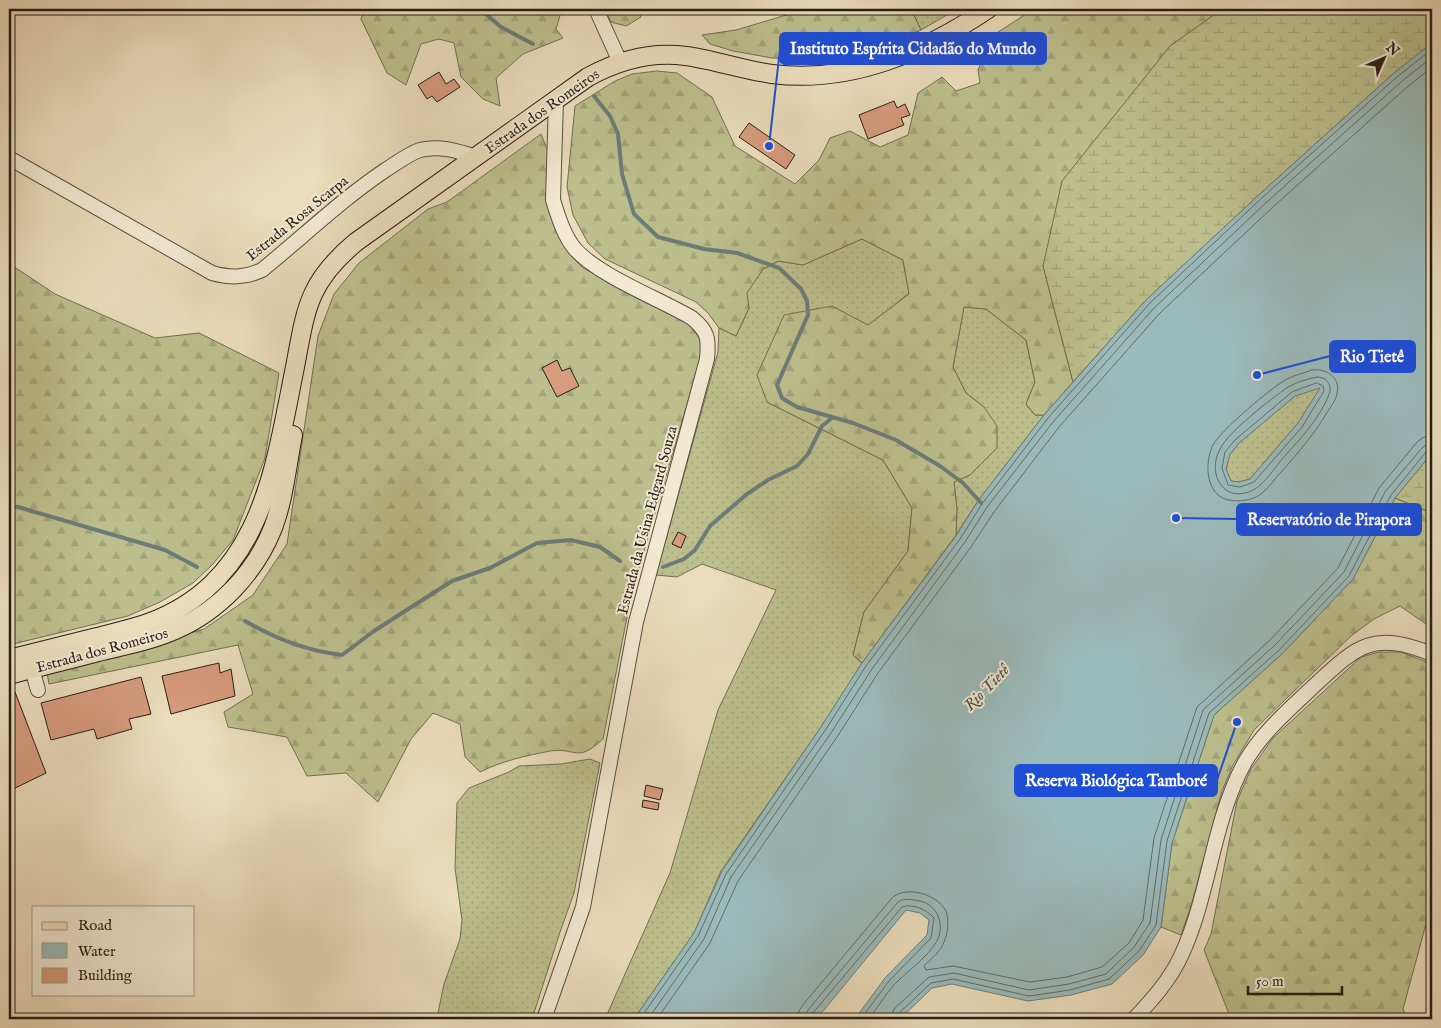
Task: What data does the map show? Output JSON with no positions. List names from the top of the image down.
{
  "streets": {
    "main road": ["Estrada dos Romeiros"],
    "lane": ["Estrada Rosa Scarpa", "Estrada da Usina Edgard Souza"]
  },
  "crossings": [
    ["Estrada dos Romeiros", "Estrada Rosa Scarpa"],
    ["Estrada dos Romeiros", "Estrada da Usina Edgard Souza"]
  ],
  "water": ["Rio Tietê"],
  "places": [
    "Instituto Espírita Cidadão do Mundo",
    "Rio Tietê",
    "Reservatório de Pirapora",
    "Reserva Biológica Tamboré"
  ],
  "legend": ["Road", "Water", "Building"],
  "scale_bar": "50 m",
  "north": "top right"
}
